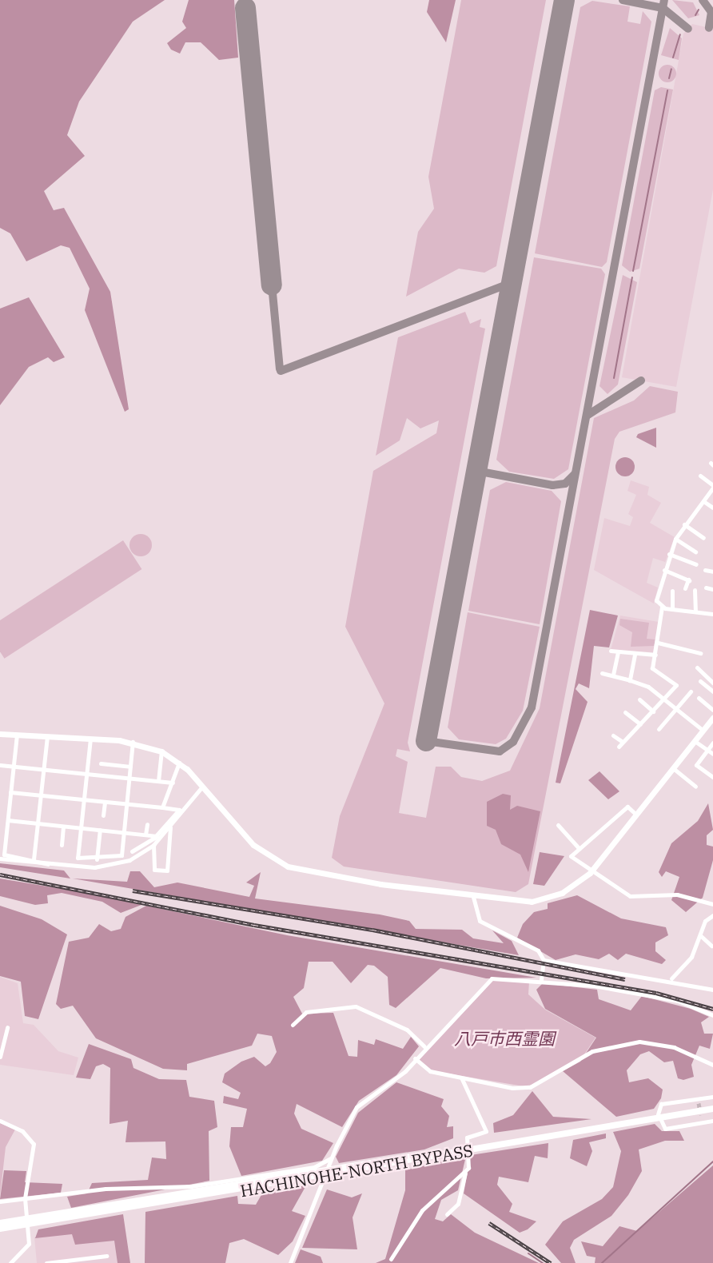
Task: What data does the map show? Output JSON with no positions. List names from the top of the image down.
{
  "streets": {
    "highway": ["HACHINOHE-NORTH BYPASS"]
  },
  "parks": ["八戸市西霊園"]
}
